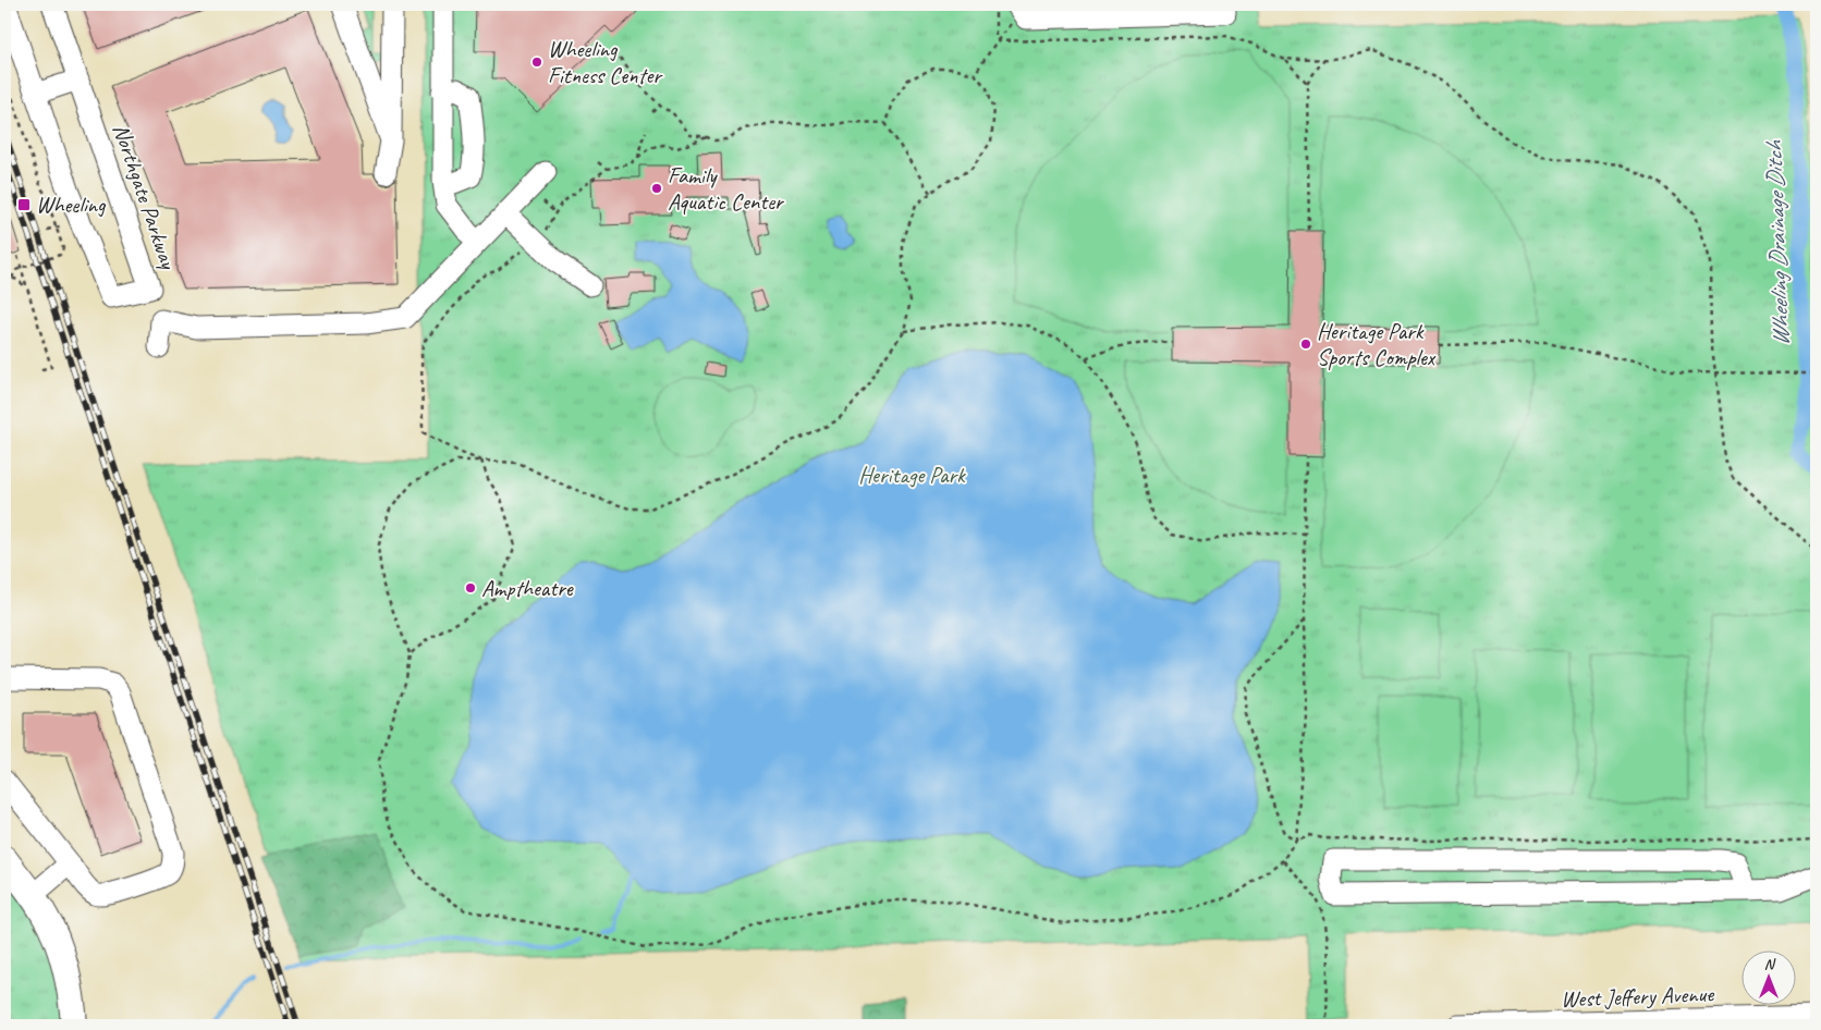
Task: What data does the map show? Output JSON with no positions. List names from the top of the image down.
{
  "streets": {
    "street": ["Northgate Parkway", "West Jeffery Avenue"]
  },
  "water": ["Wheeling Drainage Ditch"],
  "parks": ["Heritage Park"],
  "places": {
    "other": [
      "Wheeling Fitness Center",
      "Family Aquatic Center",
      "Heritage Park Sports Complex",
      "Amptheatre"
    ],
    "transit": ["Wheeling"]
  },
  "north": "top"
}
